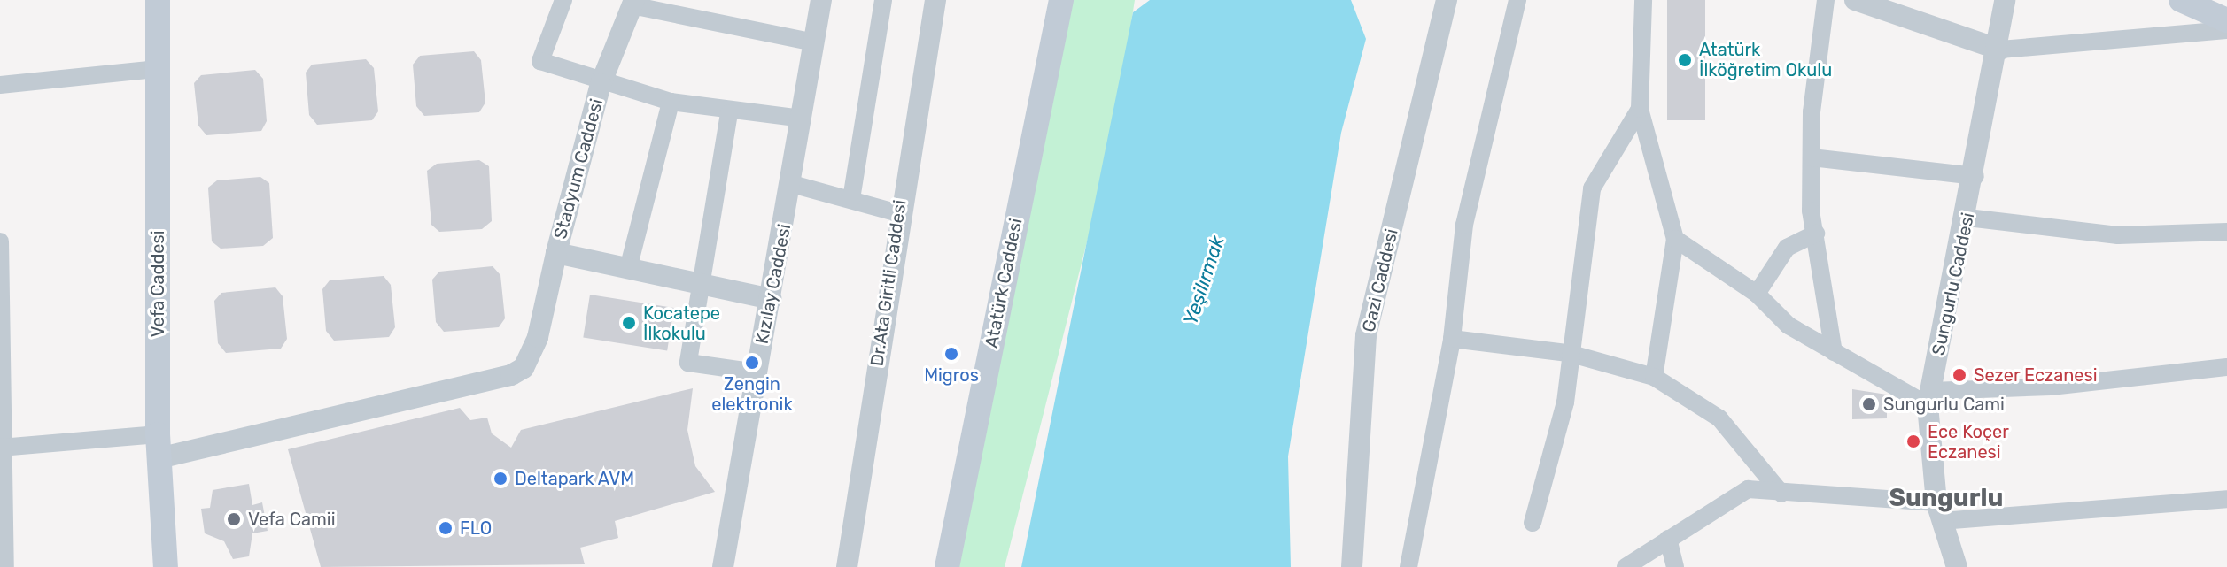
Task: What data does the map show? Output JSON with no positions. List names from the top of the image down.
{
  "streets": {
    "main road": ["Atatürk Caddesi", "Vefa Caddesi"],
    "street": [
      "Stadyum Caddesi",
      "Gazi Caddesi",
      "Dr.Ata Giritli Caddesi",
      "Kızılay Caddesi",
      "Sungurlu Caddesi"
    ]
  },
  "crossings": [
    ["Stadyum Caddesi", "Kızılay Caddesi"]
  ],
  "districts": ["Sungurlu"],
  "water": ["Yeşilırmak"],
  "places": [
    "Atatürk İlköğretim Okulu",
    "Kocatepe İlkokulu",
    "Migros",
    "Zengin elektronik",
    "Sezer Eczanesi",
    "Sungurlu Cami",
    "Ece Koçer Eczanesi",
    "Deltapark AVM",
    "Vefa Camii",
    "FLO"
  ]
}
